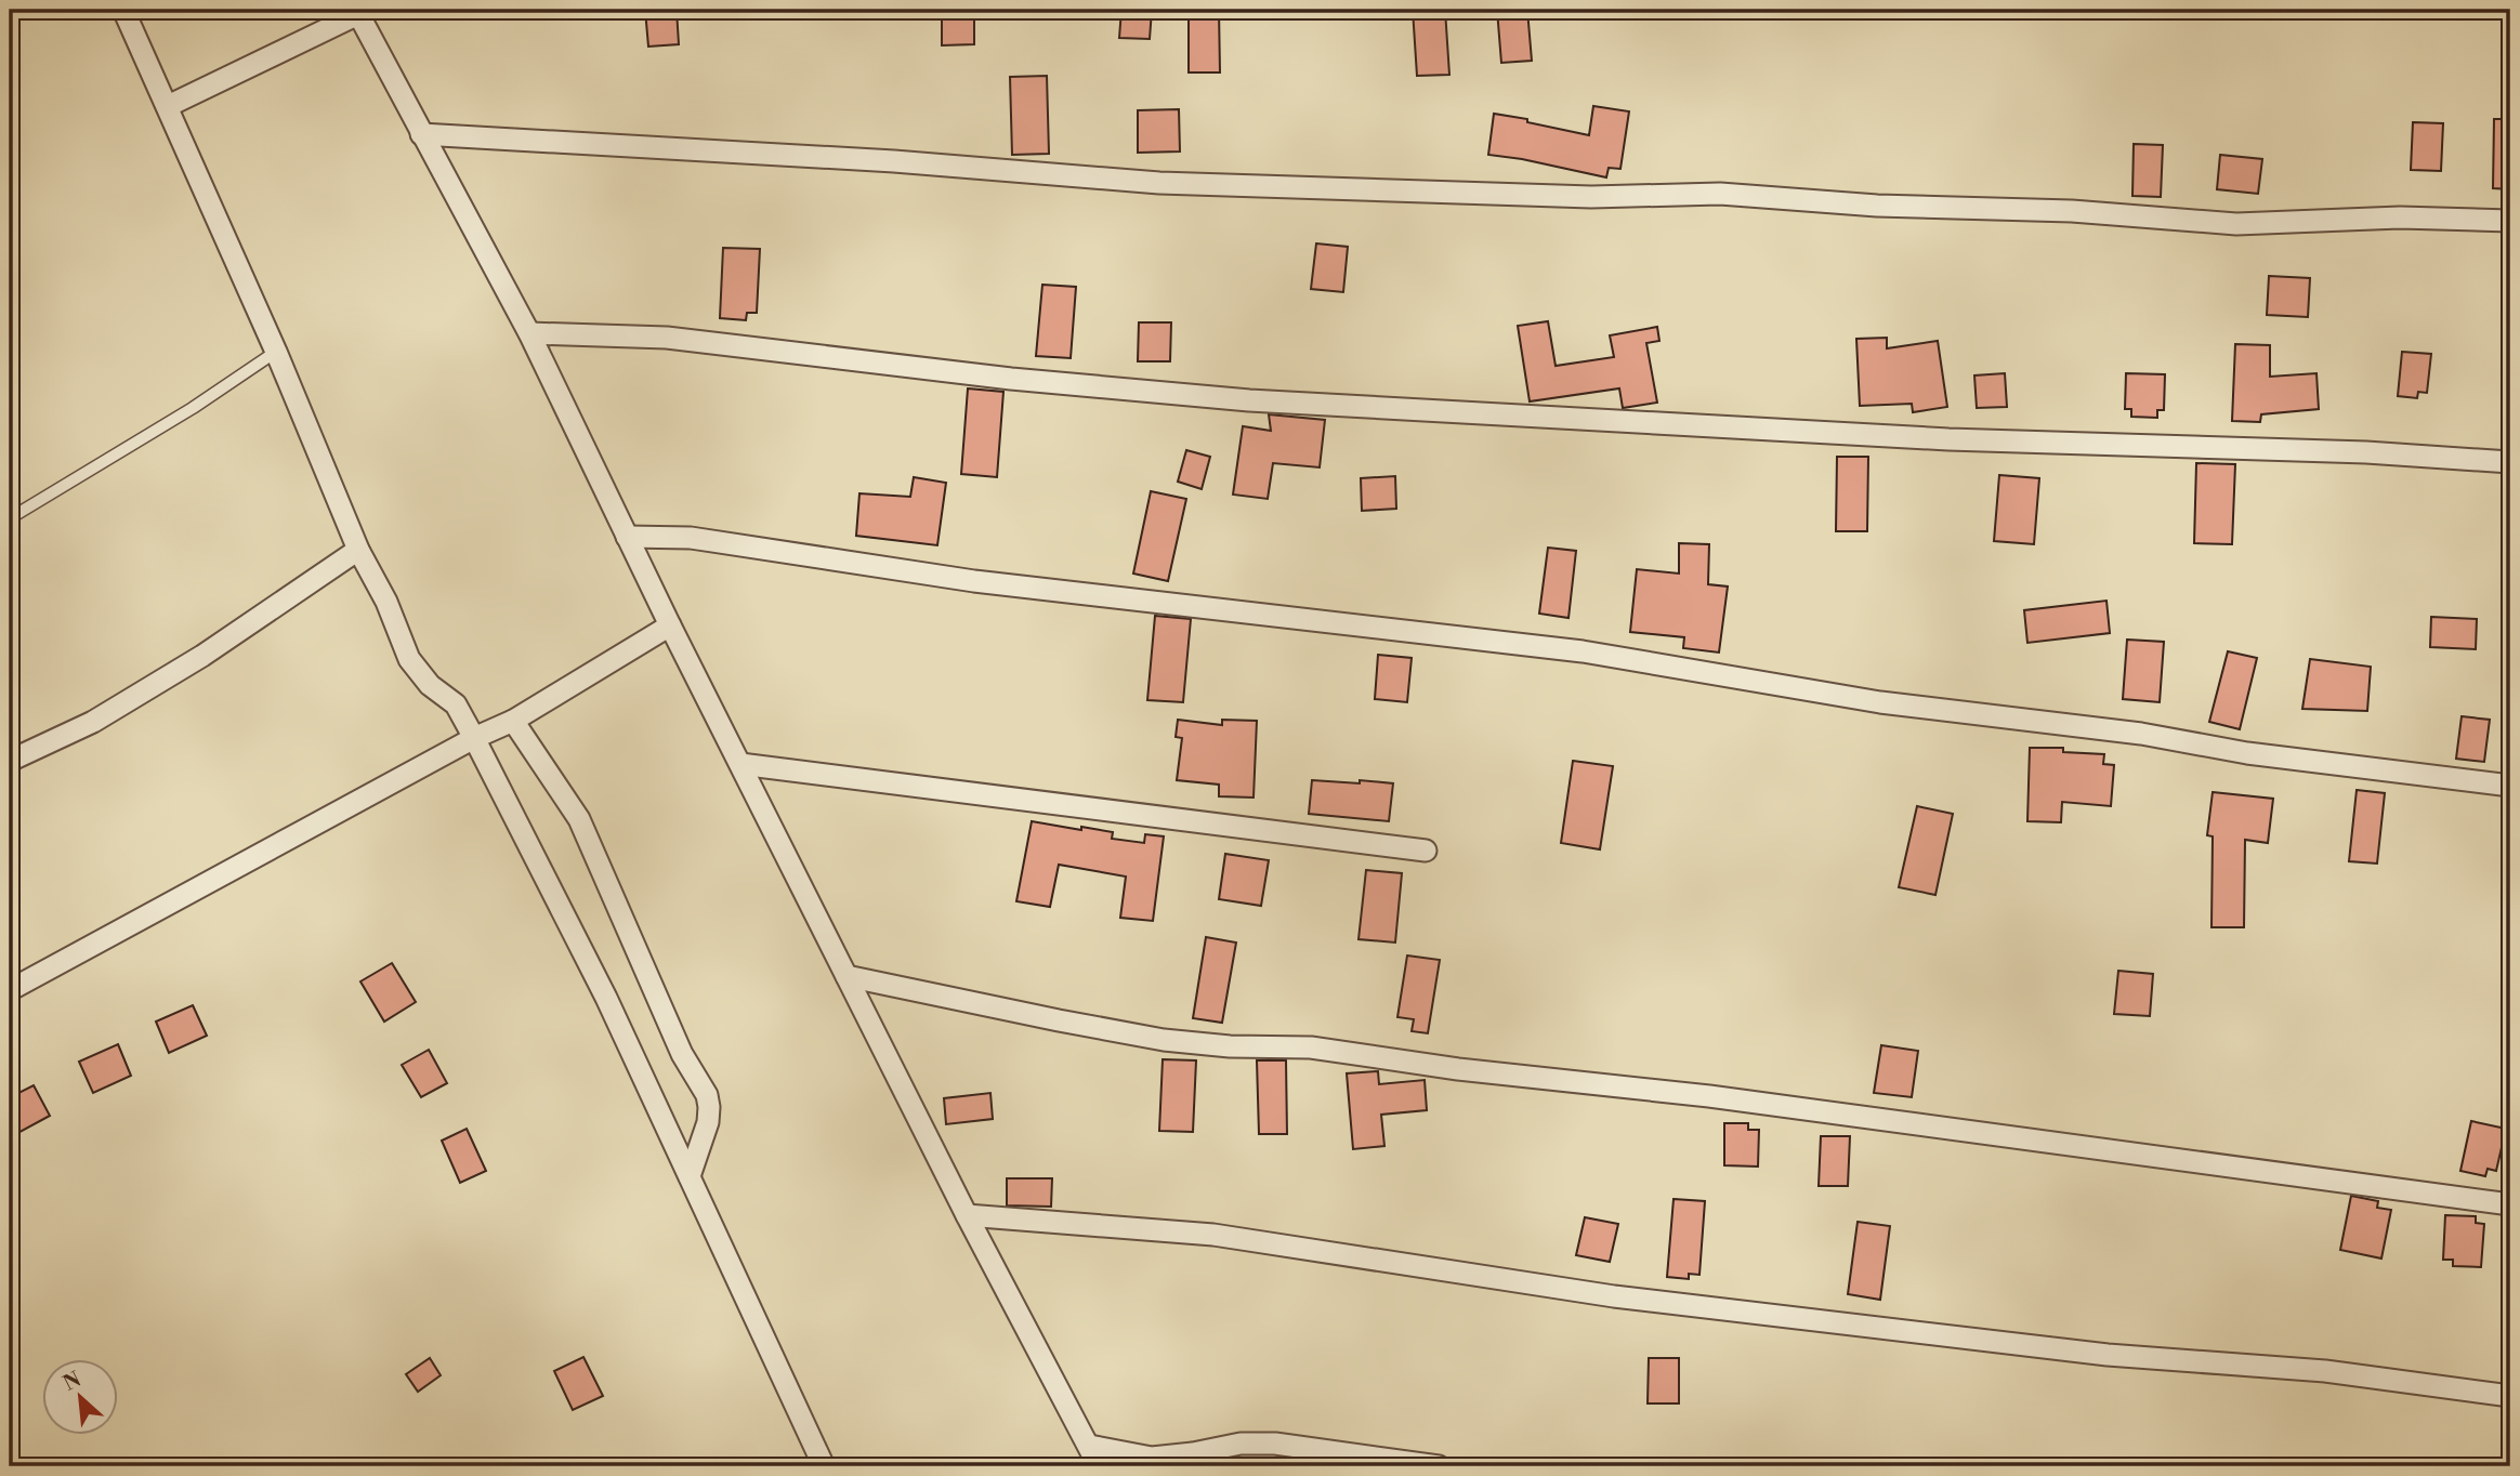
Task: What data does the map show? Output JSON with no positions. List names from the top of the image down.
{
  "north": "top left"
}
